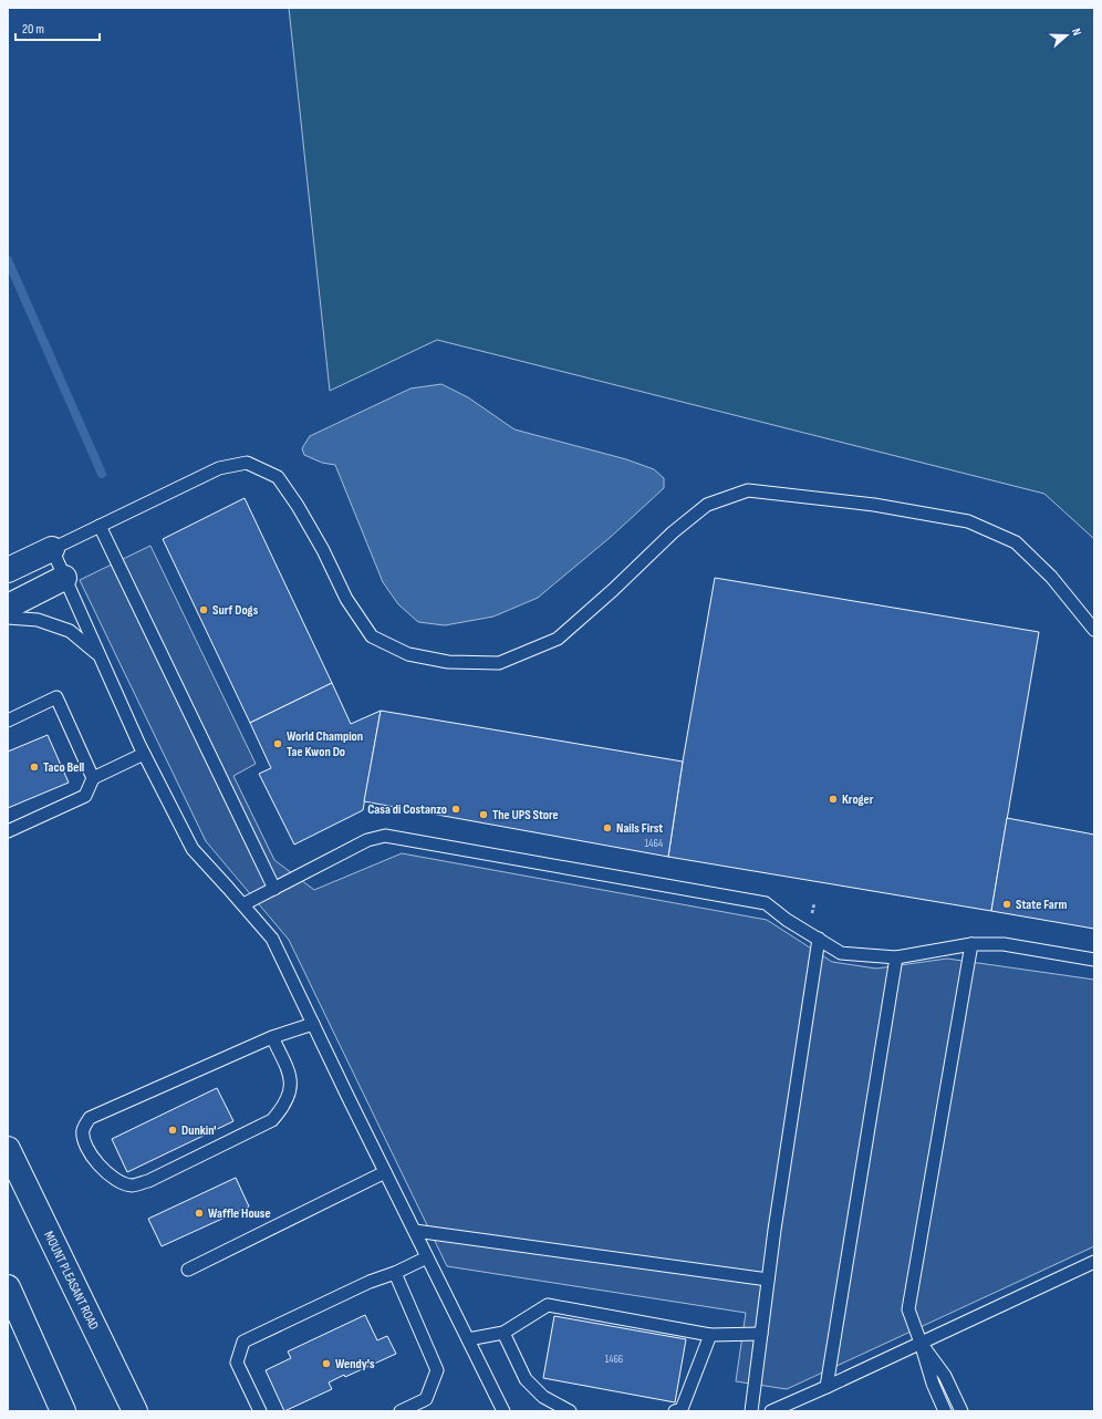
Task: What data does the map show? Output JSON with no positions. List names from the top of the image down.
{
  "streets": {
    "main road": ["MOUNT PLEASANT ROAD"]
  },
  "places": [
    "Surf Dogs",
    "World Champion Tae Kwon Do",
    "Taco Bell",
    "Kroger",
    "Casa di Costanzo",
    "The UPS Store",
    "Nails First",
    "State Farm",
    "Dunkin'",
    "Waffle House",
    "Wendy's"
  ],
  "house_numbers": ["1464", "1466"],
  "scale_bar": "20 m",
  "north": "right"
}
